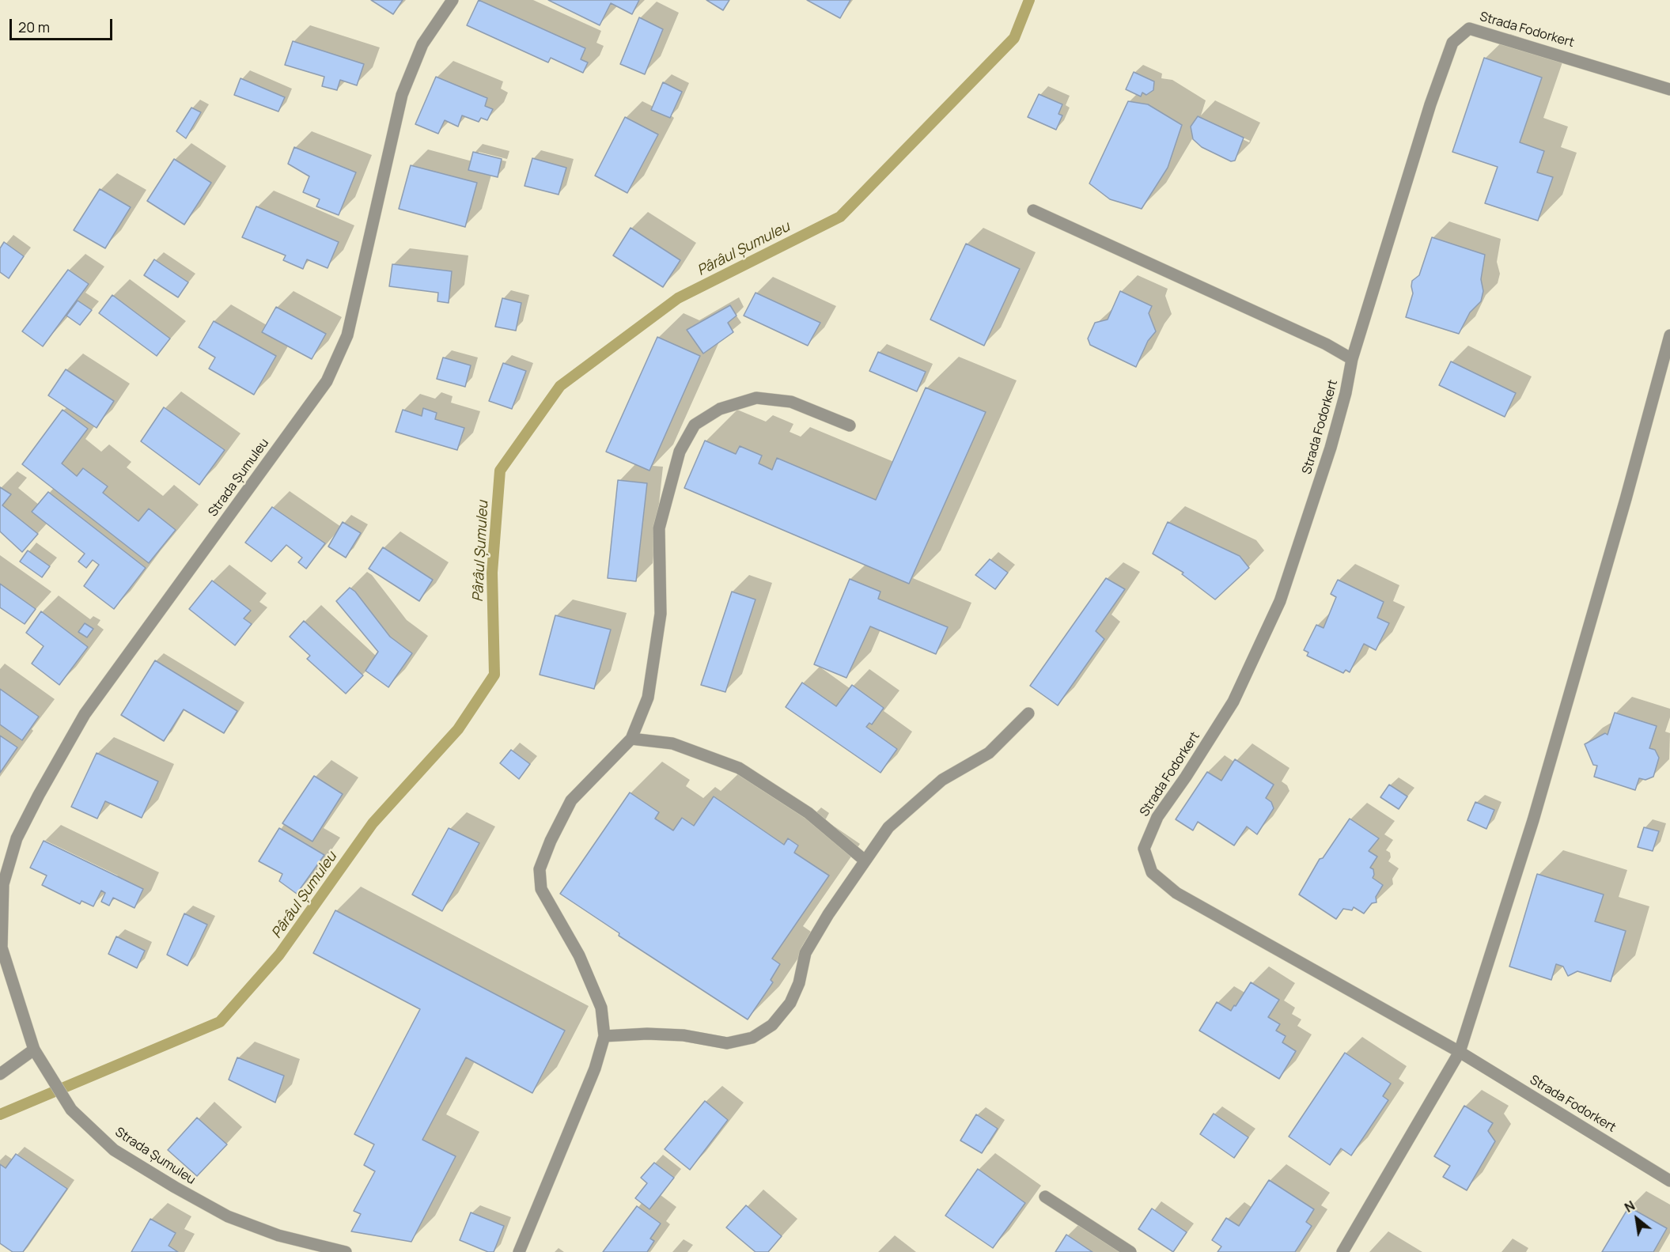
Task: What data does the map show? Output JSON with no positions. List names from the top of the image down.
{
  "streets": {
    "street": ["Strada Fodorkert", "Strada Șumuleu"]
  },
  "water": ["Pârâul Șumuleu"],
  "scale_bar": "20 m",
  "north": "top left"
}
